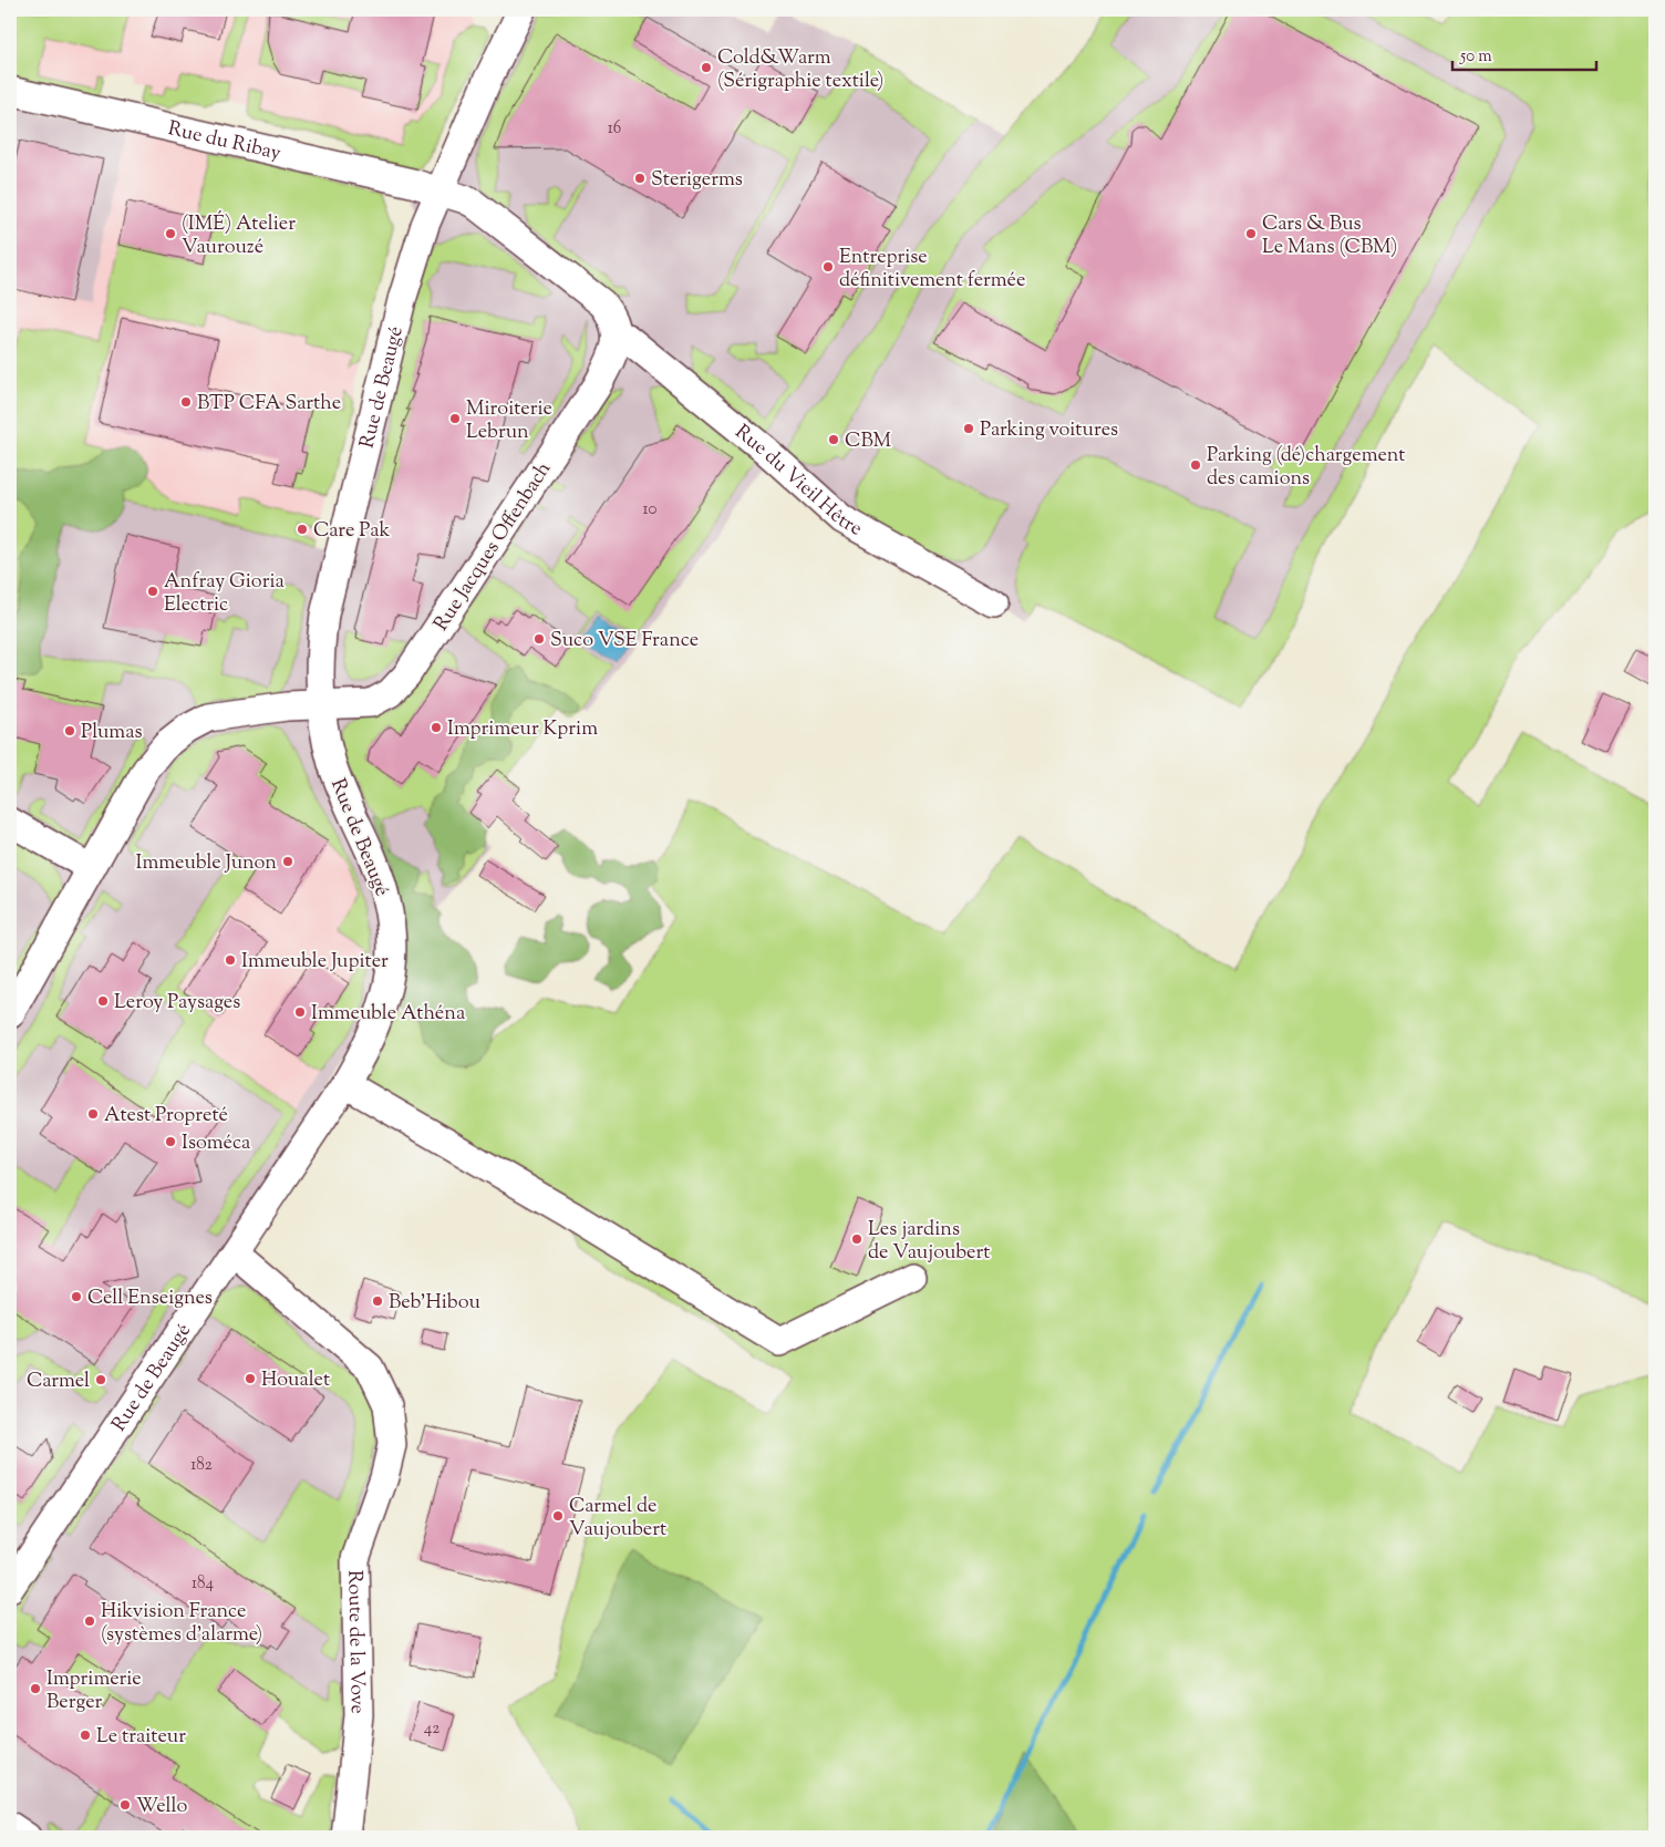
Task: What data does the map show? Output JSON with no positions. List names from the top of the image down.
{
  "streets": {
    "street": [
      "Rue du Ribay",
      "Rue de Beaugé",
      "Rue du Vieil Hêtre",
      "Rue Jacques Offenbach",
      "Route de la Vove"
    ]
  },
  "crossings": [
    ["Rue du Ribay", "Rue de Beaugé"],
    ["Rue de Beaugé", "Rue Jacques Offenbach"],
    ["Rue de Beaugé", "Route de la Vove"],
    ["Rue du Vieil Hêtre", "Rue Jacques Offenbach"]
  ],
  "places": [
    "Cold&Warm (Sérigraphie textile)",
    "Sterigerms",
    "(IMÉ) Atelier Vaurouzé",
    "Cars & Bus Le Mans (CBM)",
    "Entreprise définitivement fermée",
    "BTP CFA Sarthe",
    "Miroiterie Lebrun",
    "Parking voitures",
    "CBM",
    "Parking (dé)chargement des camions",
    "Care Pak",
    "Anfray Gioria Electric",
    "Suco VSE France",
    "Imprimeur Kprim",
    "Plumas",
    "Immeuble Junon",
    "Immeuble Jupiter",
    "Leroy Paysages",
    "Immeuble Athéna",
    "Atest Propreté",
    "Isoméca",
    "Les jardins de Vaujoubert",
    "Cell Enseignes",
    "Beb'Hibou",
    "Houalet",
    "Carmel",
    "Carmel de Vaujoubert",
    "Hikvision France (systèmes d'alarme)",
    "Imprimerie Berger",
    "Le traiteur",
    "Wello"
  ],
  "house_numbers": [
    "16",
    "10",
    "182",
    "184",
    "42"
  ],
  "scale_bar": "50 m"
}
